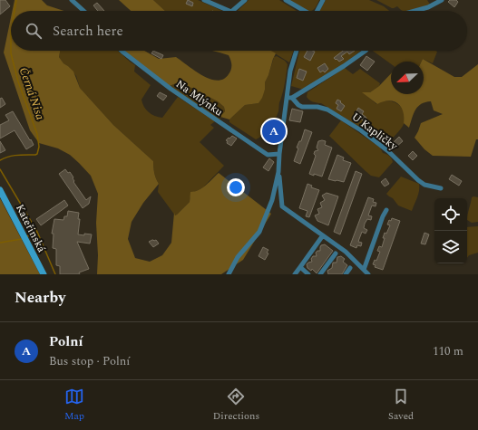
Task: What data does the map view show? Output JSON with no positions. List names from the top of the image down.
{
  "streets": {
    "street": ["Na Mlýnku", "U Kapličky", "Kateřinská"]
  },
  "water": ["Černá Nisa"],
  "north": "bottom left",
  "page": {
    "search": "Search here",
    "pins": "A",
    "heading": "Nearby",
    "list": [
      {
        "mark": "A",
        "name": "Polní",
        "note": "Bus stop · Polní",
        "value": "110 m"
      }
    ],
    "nav": ["Map", "Directions", "Saved"]
  }
}
